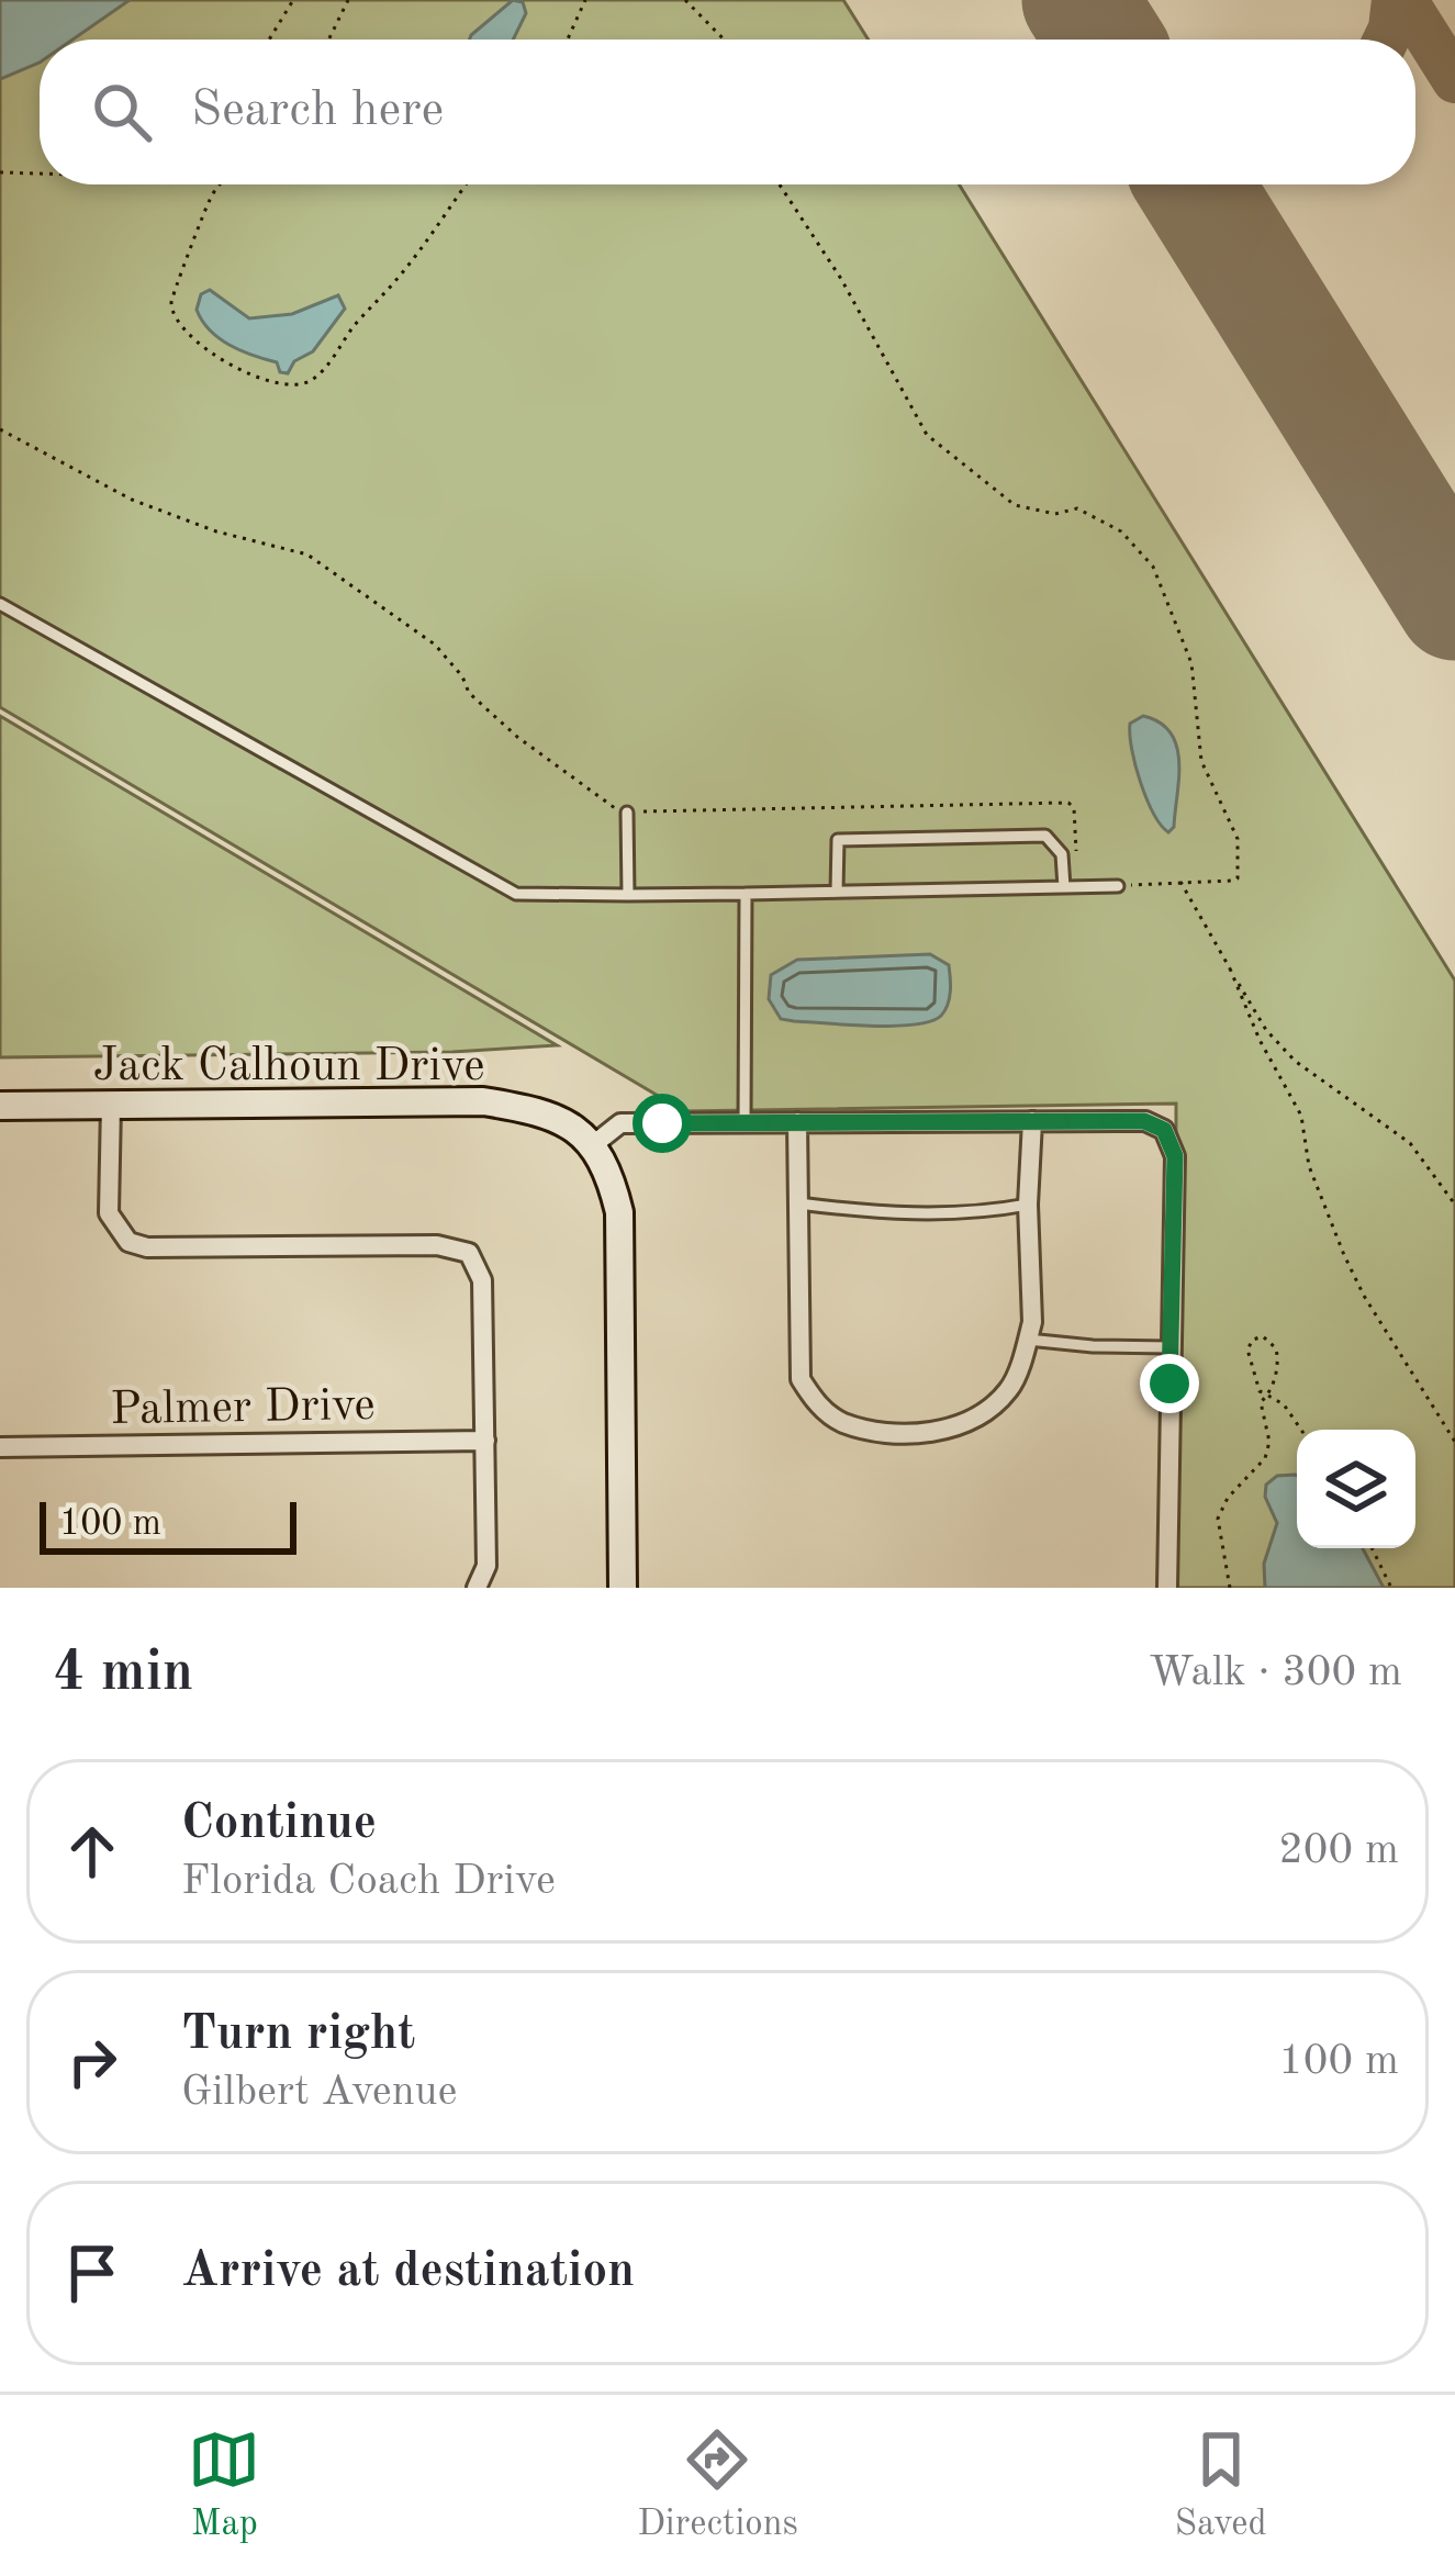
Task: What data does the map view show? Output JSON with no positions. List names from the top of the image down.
{
  "streets": {
    "street": ["Jack Calhoun Drive", "Palmer Drive"]
  },
  "scale_bar": "100 m",
  "page": {
    "search": "Search here",
    "scale": "100 m",
    "heading": ["4 min", "Walk · 300 m"],
    "list": [
      ["Continue", "Florida Coach Drive", "200 m"],
      ["Turn right", "Gilbert Avenue", "100 m"],
      "Arrive at destination"
    ],
    "nav": ["Map", "Directions", "Saved"]
  }
}
